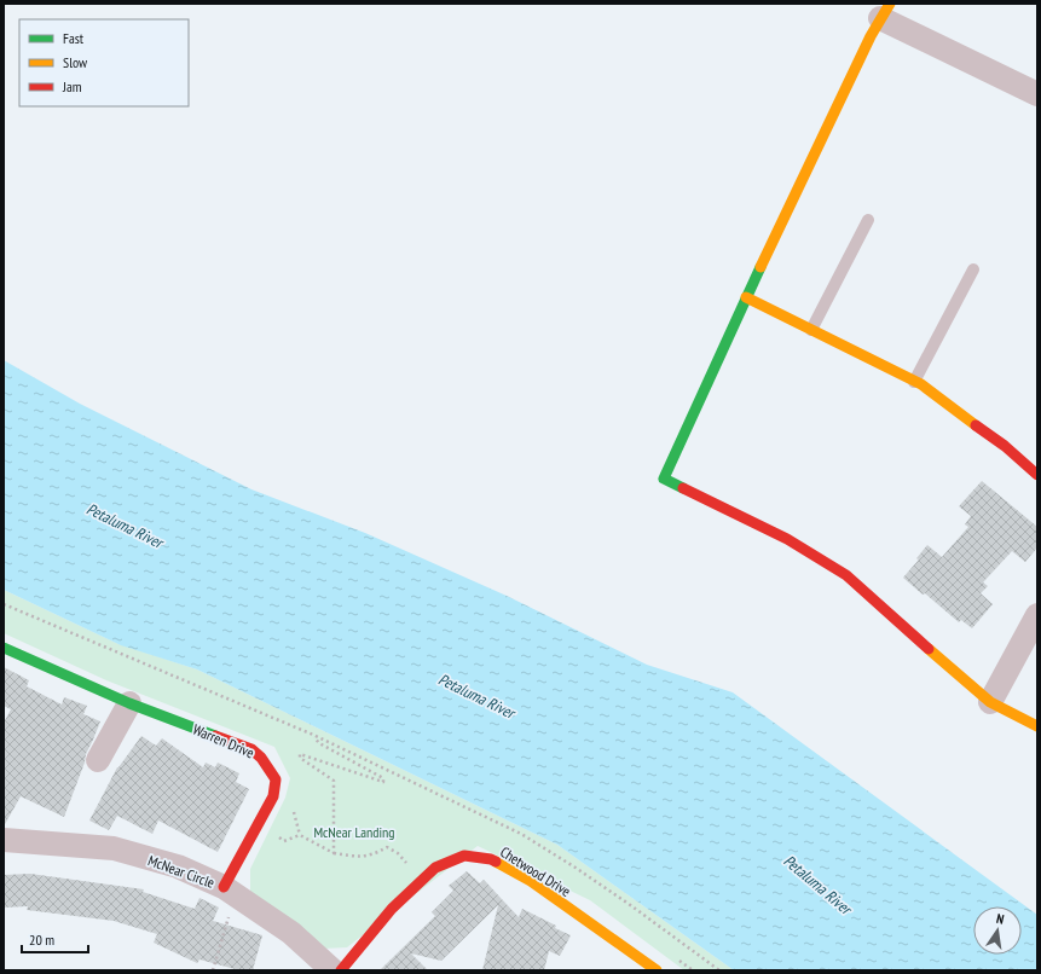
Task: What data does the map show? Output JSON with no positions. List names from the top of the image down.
{
  "streets": {
    "street": ["Warren Drive", "McNear Circle", "Chetwood Drive"]
  },
  "crossings": [
    ["Warren Drive", "McNear Circle"]
  ],
  "water": ["Petaluma River"],
  "parks": ["McNear Landing"],
  "legend": ["Fast", "Slow", "Jam"],
  "scale_bar": "20 m",
  "north": "top"
}
